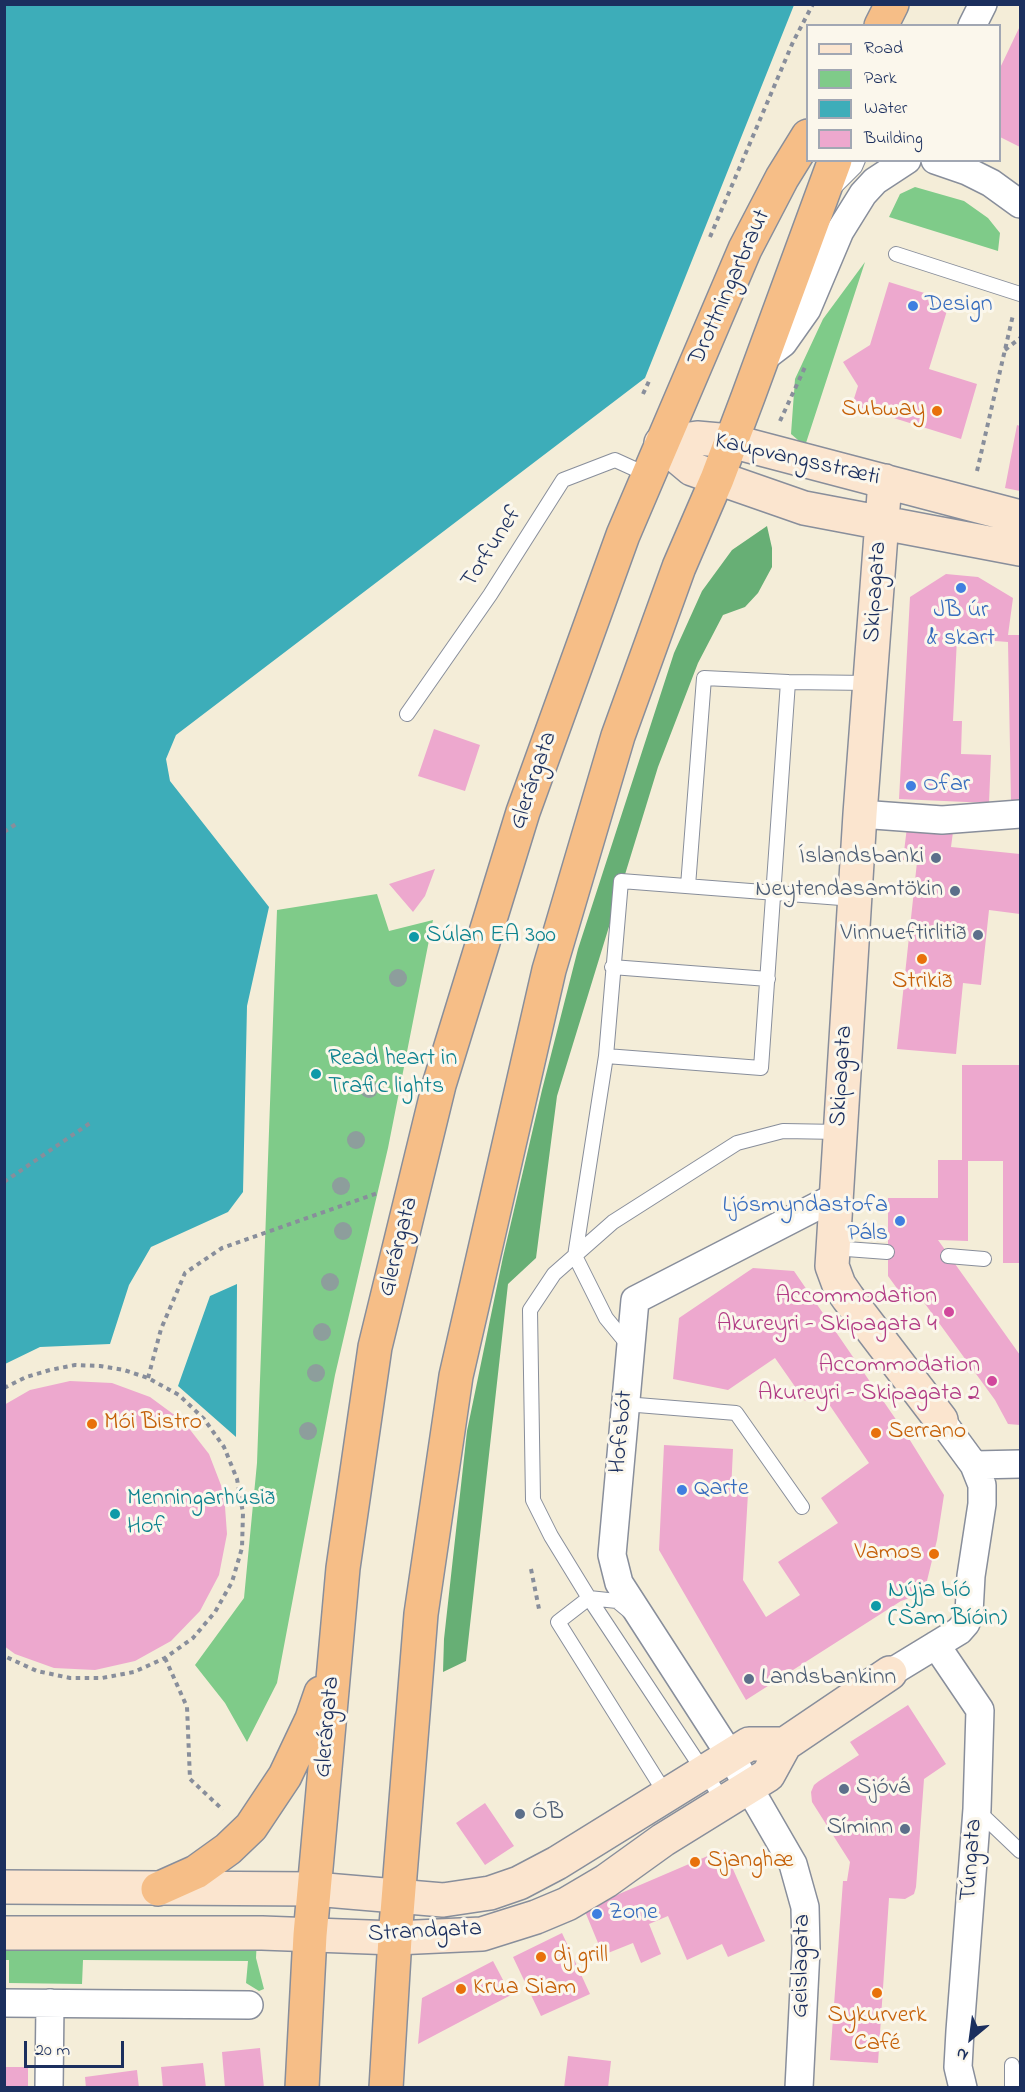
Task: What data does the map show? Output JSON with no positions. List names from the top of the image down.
{
  "streets": {
    "highway": ["Drottningarbraut", "Glerárgata"],
    "street": [
      "Kaupvangsstræti",
      "Skipagata",
      "Hofsbót",
      "Túngata",
      "Strandgata",
      "Geislagata"
    ],
    "lane": ["Torfunef"]
  },
  "crossings": [
    ["Drottningarbraut", "Kaupvangsstræti"],
    ["Drottningarbraut", "Glerárgata"],
    ["Kaupvangsstræti", "Skipagata"],
    ["Kaupvangsstræti", "Glerárgata"],
    ["Torfunef", "Glerárgata"],
    ["Skipagata", "Hofsbót"],
    ["Skipagata", "Strandgata"],
    ["Glerárgata", "Strandgata"],
    ["Hofsbót", "Strandgata"],
    ["Hofsbót", "Geislagata"],
    ["Túngata", "Strandgata"],
    ["Strandgata", "Geislagata"]
  ],
  "places": [
    "Design",
    "Subway",
    "JB úr & skart",
    "Ofar",
    "Íslandsbanki",
    "Neytendasamtökin",
    "Vinnueftirlitið",
    "Súlan EA 300",
    "Strikið",
    "Read heart in Trafic lights",
    "Ljósmyndastofa Páls",
    "Accommodation Akureyri - Skipagata 4",
    "Accommodation Akureyri - Skipagata 2",
    "Mói Bistro",
    "Serrano",
    "Qarte",
    "Menningarhúsið Hof",
    "Vamos",
    "Nýja bíó (Sam Bíóin)",
    "Landsbankinn",
    "Sjóvá",
    "ÓB",
    "Síminn",
    "Sjanghæ",
    "Zone",
    "dj grill",
    "Krua Siam",
    "Sykurverk Café"
  ],
  "legend": [
    "Road",
    "Park",
    "Water",
    "Building"
  ],
  "scale_bar": "20 m",
  "north": "bottom left"
}
